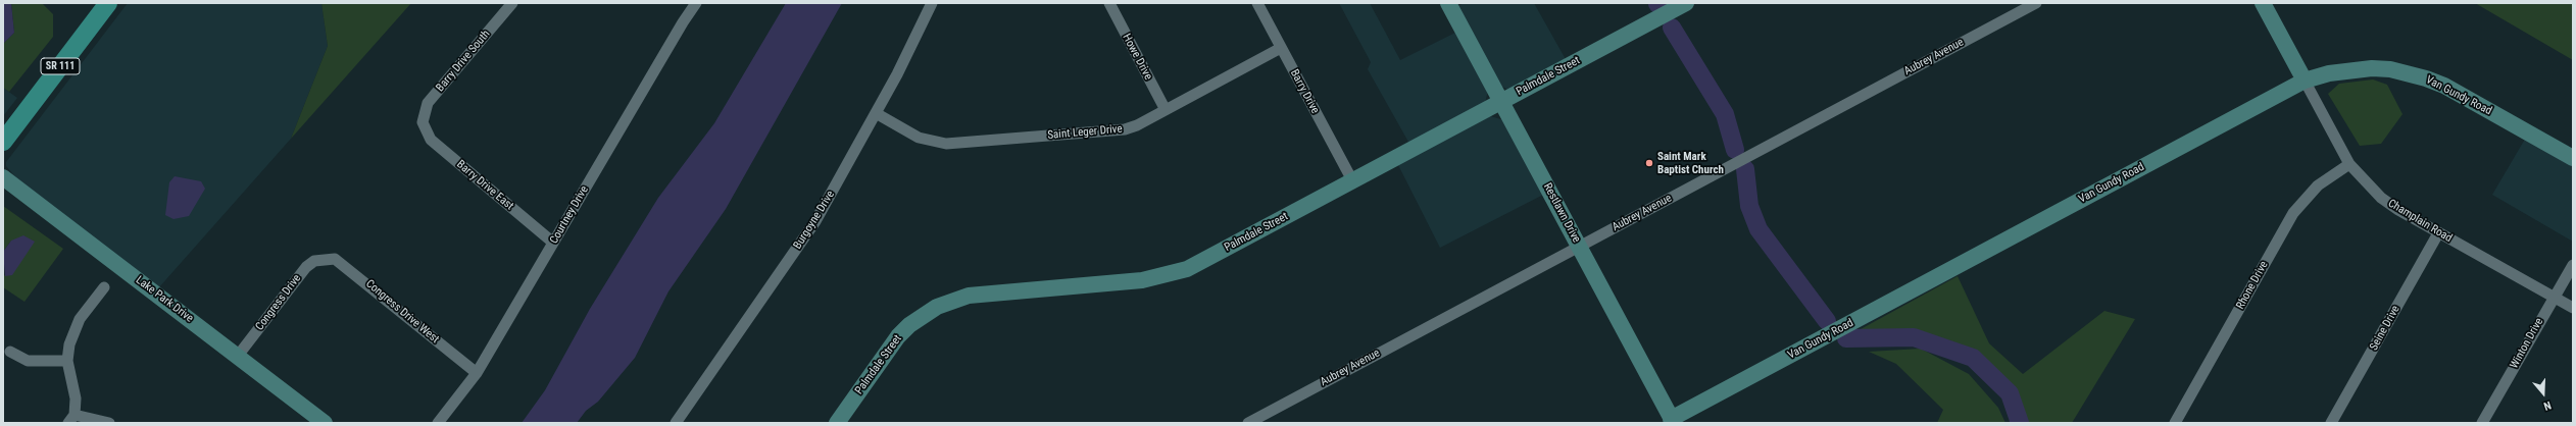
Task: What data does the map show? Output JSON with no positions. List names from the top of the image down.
{
  "streets": {
    "main road": ["SR 111"],
    "street": [
      "Howe Drive",
      "Aubrey Avenue",
      "Barry Drive South",
      "Palmdale Street",
      "Barry Drive",
      "Van Gundy Road",
      "Saint Leger Drive",
      "Barry Drive East",
      "Restlawn Drive",
      "Courtney Drive",
      "Burgoyne Drive",
      "Champlain Road",
      "Rhone Drive",
      "Lake Park Drive",
      "Congress Drive",
      "Congress Drive West",
      "Seine Drive",
      "Winton Drive"
    ]
  },
  "crossings": [
    ["Howe Drive", "Saint Leger Drive"],
    ["Aubrey Avenue", "Restlawn Drive"],
    ["Barry Drive South", "Barry Drive East"],
    ["Palmdale Street", "Barry Drive"],
    ["Palmdale Street", "Restlawn Drive"],
    ["Barry Drive", "Saint Leger Drive"],
    ["Van Gundy Road", "Restlawn Drive"],
    ["Van Gundy Road", "Champlain Road"],
    ["Saint Leger Drive", "Burgoyne Drive"],
    ["Barry Drive East", "Courtney Drive"],
    ["Courtney Drive", "Congress Drive West"],
    ["Champlain Road", "Rhone Drive"],
    ["Champlain Road", "Seine Drive"],
    ["Champlain Road", "Winton Drive"],
    ["Lake Park Drive", "Congress Drive"],
    ["Congress Drive", "Congress Drive West"]
  ],
  "places": ["Saint Mark Baptist Church"],
  "north": "bottom"
}
